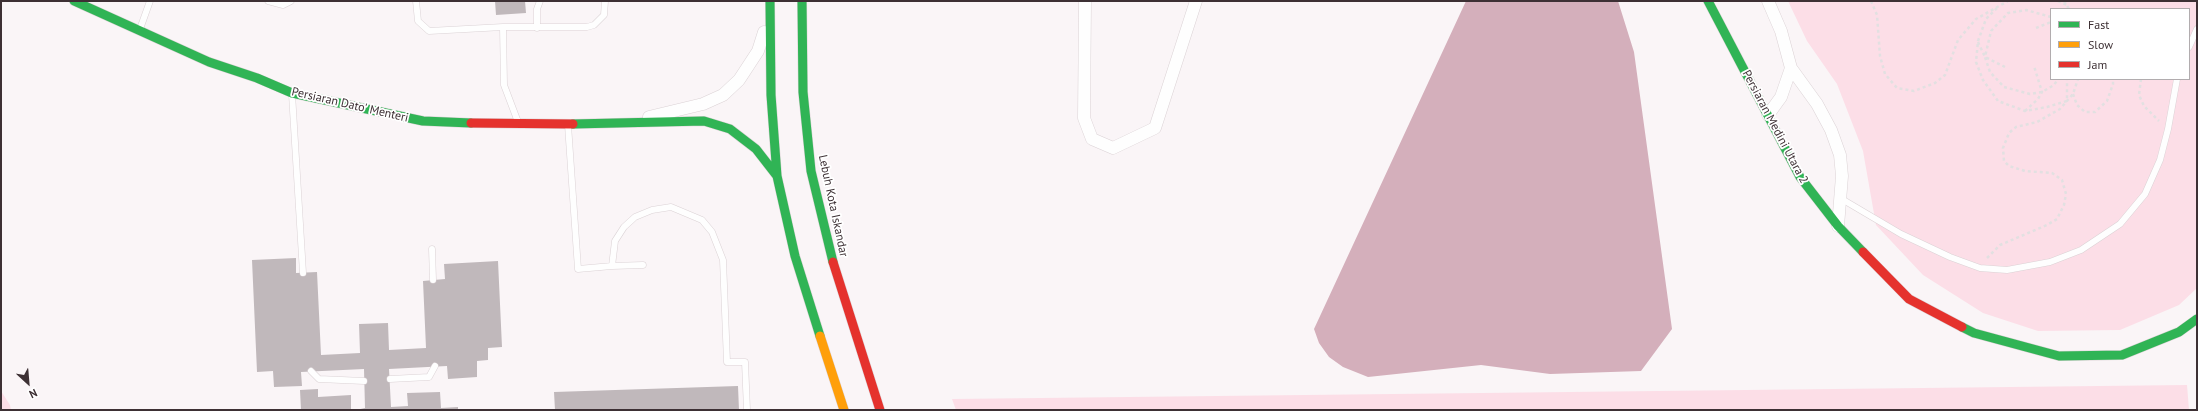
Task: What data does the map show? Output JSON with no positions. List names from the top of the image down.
{
  "streets": {
    "main road": ["Persiaran Dato' Menteri", "Persiaran Medini Utara 2", "Lebuh Kota Iskandar"]
  },
  "legend": ["Fast", "Slow", "Jam"],
  "north": "bottom right"
}
